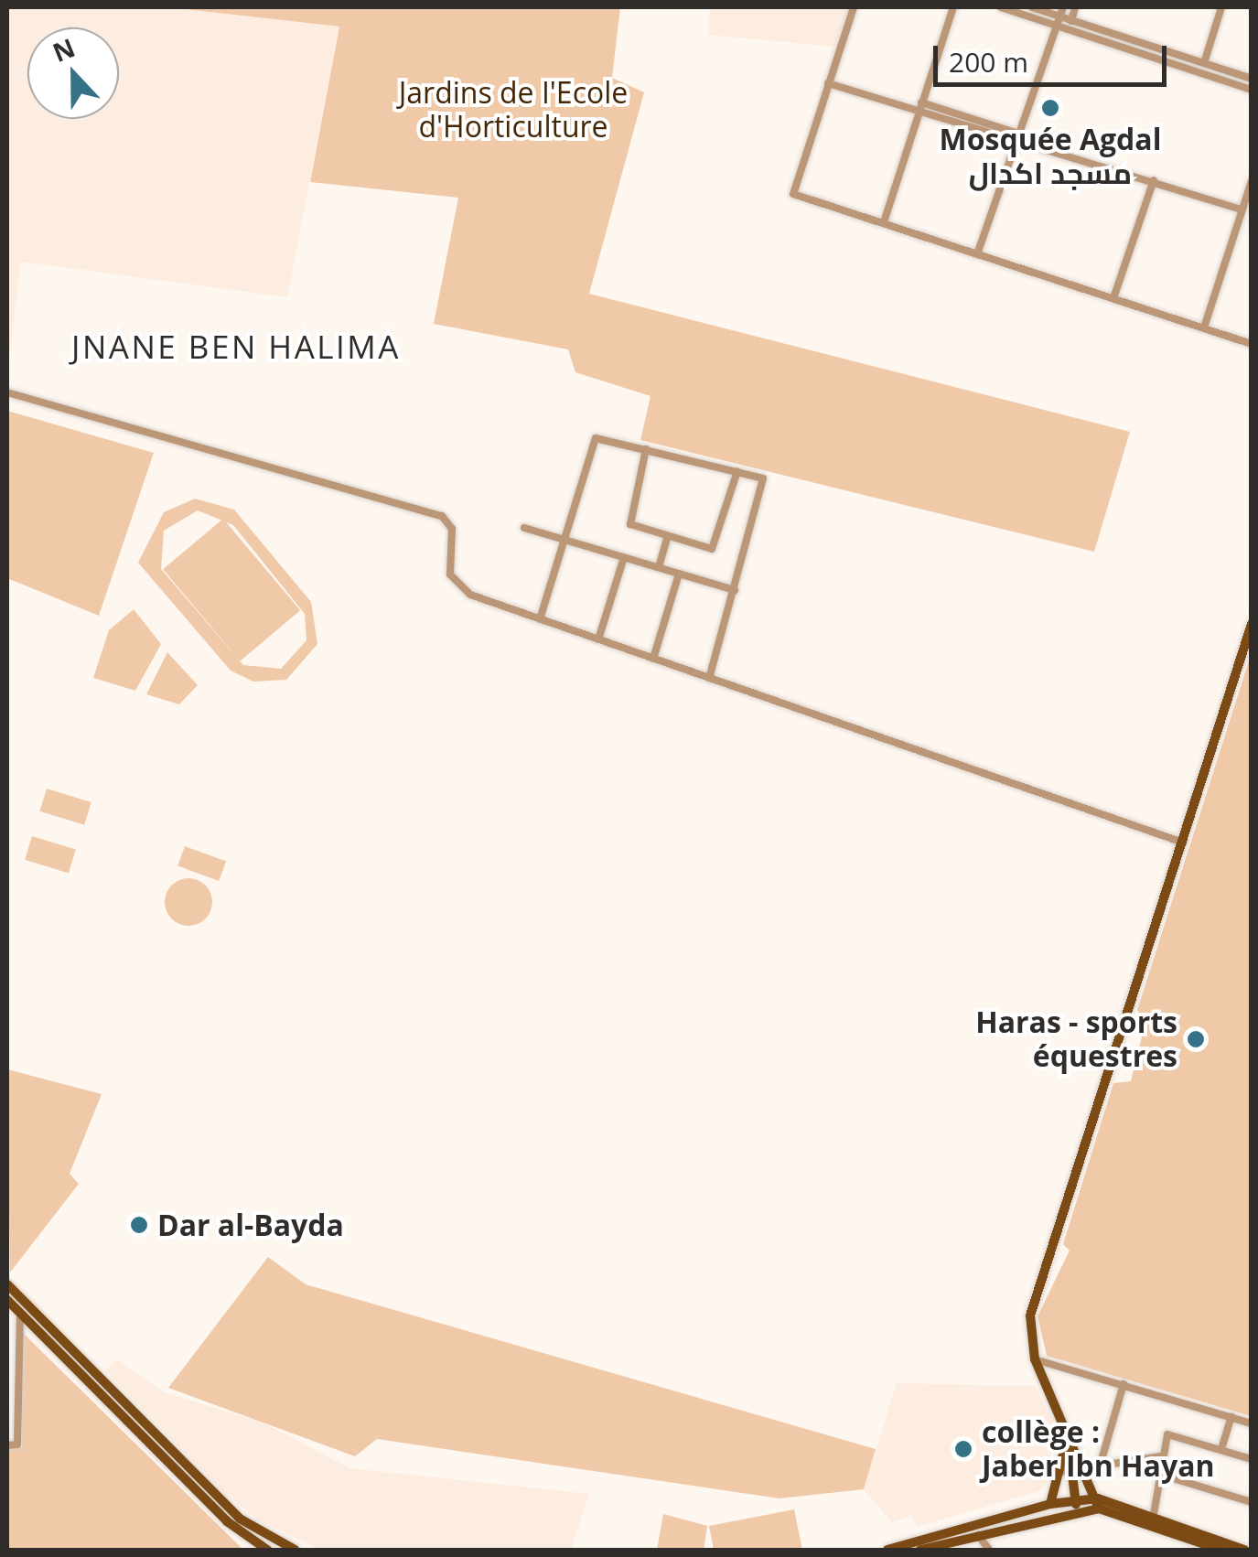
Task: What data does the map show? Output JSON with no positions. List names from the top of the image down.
{
  "districts": ["JNANE BEN HALIMA"],
  "parks": ["Jardins de I'Ecole d'Horticulture"],
  "places": [
    "Mosquée Agdal مسجد اكدال",
    "Haras - sports équestres",
    "Dar al-Bayda",
    "collège : Jaber Ibn Hayan"
  ],
  "scale_bar": "200 m",
  "north": "top"
}
